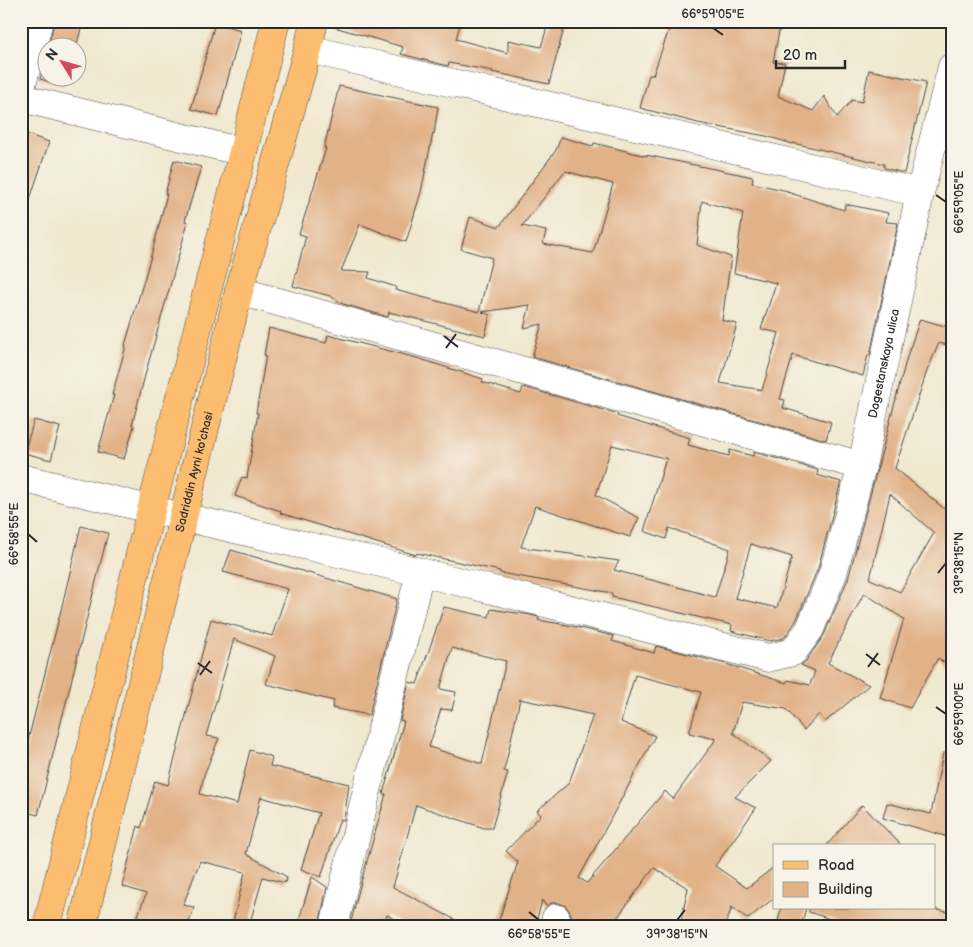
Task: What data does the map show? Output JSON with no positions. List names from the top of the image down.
{
  "streets": {
    "main road": ["Sadriddin Ayni ko'chasi"],
    "street": ["Dagestanskaya ulica"]
  },
  "legend": ["Road", "Building"],
  "scale_bar": "20 m",
  "north": "top left",
  "coordinates": [
    "66°59'05\"E",
    "66°58'55\"E",
    "39°38'15\"N",
    "66°59'00\"E"
  ]
}
